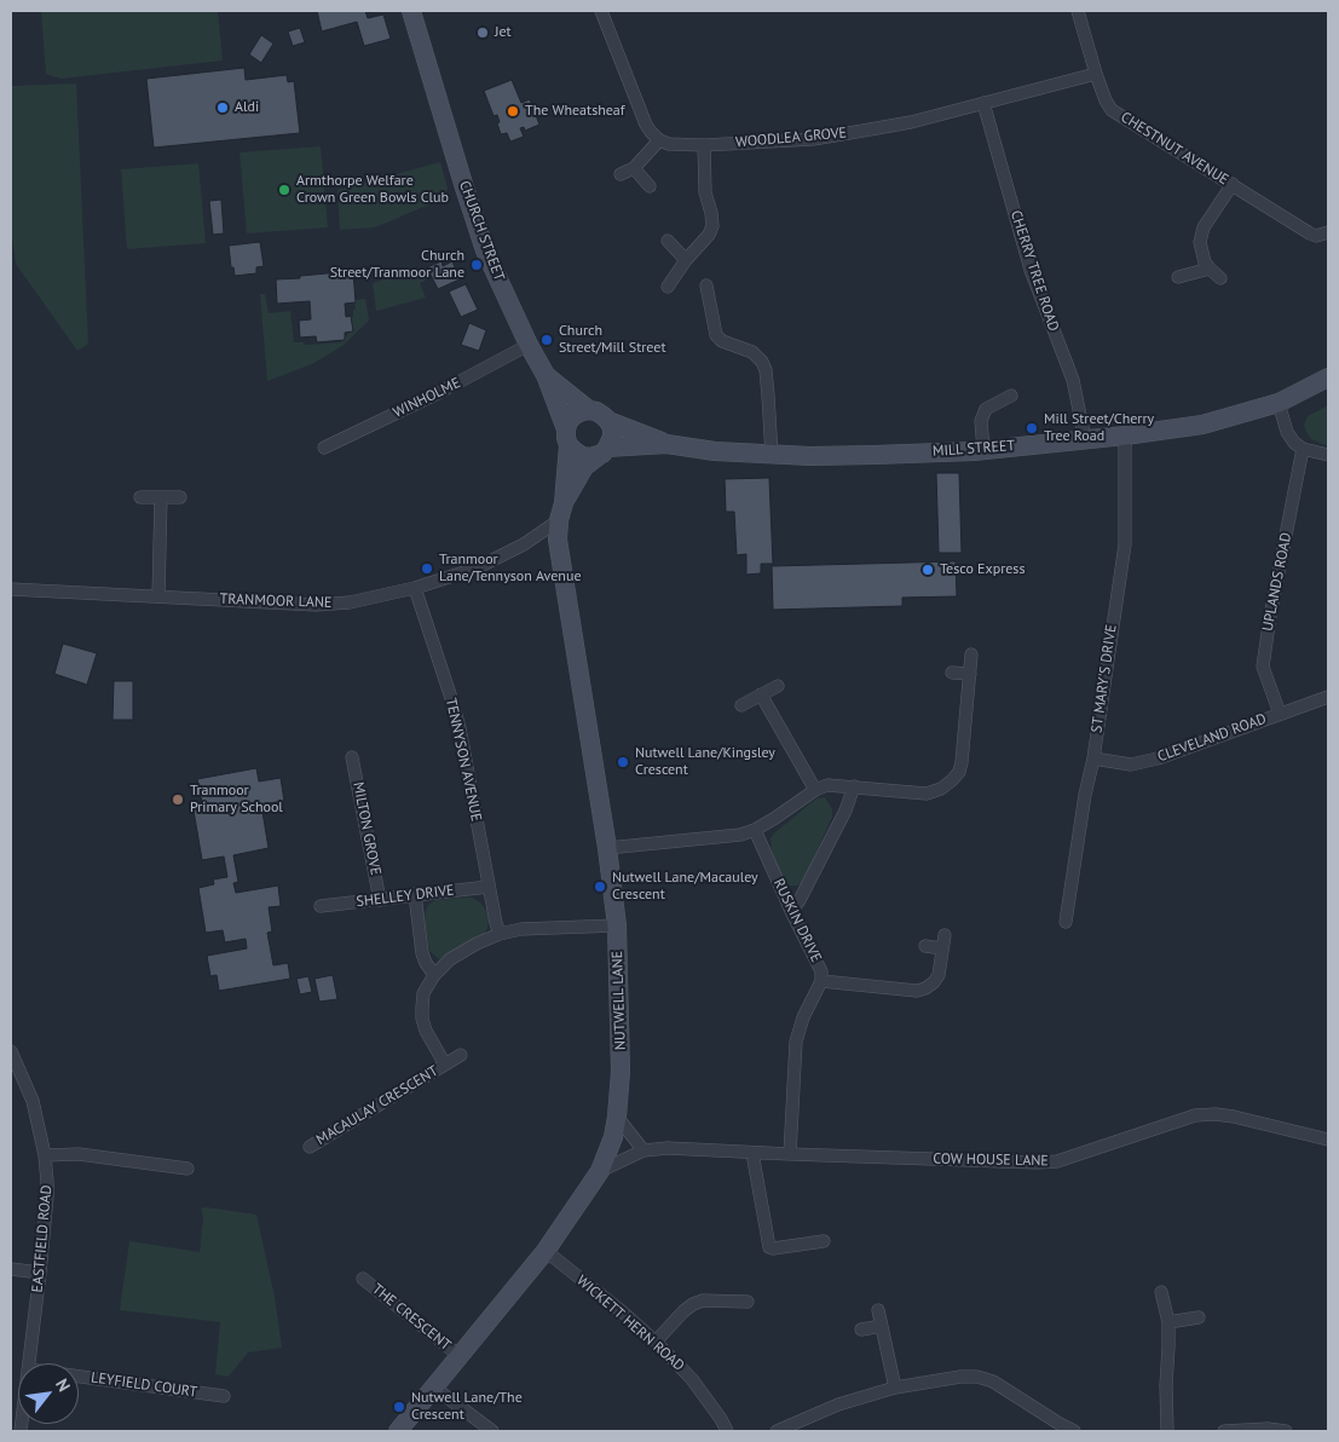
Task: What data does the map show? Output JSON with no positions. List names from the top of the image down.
{
  "streets": {
    "street": [
      "WOODLEA GROVE",
      "CHESTNUT AVENUE",
      "CHURCH STREET",
      "CHERRY TREE ROAD",
      "WINHOLME",
      "MILL STREET",
      "UPLANDS ROAD",
      "TRANMOOR LANE",
      "ST MARY'S DRIVE",
      "CLEVELAND ROAD",
      "TENNYSON AVENUE",
      "MILTON GROVE",
      "SHELLEY DRIVE",
      "RUSKIN DRIVE",
      "NUTWELL LANE",
      "MACAULAY CRESCENT",
      "COW HOUSE LANE",
      "EASTFIELD ROAD",
      "THE CRESCENT",
      "WICKETT HERN ROAD",
      "LEYFIELD COURT"
    ]
  },
  "crossings": [
    ["WOODLEA GROVE", "CHESTNUT AVENUE"],
    ["WOODLEA GROVE", "CHERRY TREE ROAD"],
    ["CHURCH STREET", "WINHOLME"],
    ["CHURCH STREET", "MILL STREET"],
    ["CHURCH STREET", "NUTWELL LANE"],
    ["CHERRY TREE ROAD", "MILL STREET"],
    ["MILL STREET", "ST MARY'S DRIVE"],
    ["MILL STREET", "NUTWELL LANE"],
    ["UPLANDS ROAD", "CLEVELAND ROAD"],
    ["TRANMOOR LANE", "TENNYSON AVENUE"],
    ["TRANMOOR LANE", "NUTWELL LANE"],
    ["ST MARY'S DRIVE", "CLEVELAND ROAD"],
    ["TENNYSON AVENUE", "SHELLEY DRIVE"],
    ["TENNYSON AVENUE", "MACAULAY CRESCENT"],
    ["MILTON GROVE", "SHELLEY DRIVE"],
    ["RUSKIN DRIVE", "COW HOUSE LANE"],
    ["NUTWELL LANE", "MACAULAY CRESCENT"],
    ["NUTWELL LANE", "COW HOUSE LANE"],
    ["NUTWELL LANE", "THE CRESCENT"],
    ["NUTWELL LANE", "WICKETT HERN ROAD"]
  ],
  "places": [
    "Jet",
    "Aldi",
    "The Wheatsheaf",
    "Armthorpe Welfare Crown Green Bowls Club",
    "Church Street/Tranmoor Lane",
    "Church Street/Mill Street",
    "Mill Street/Cherry Tree Road",
    "Tranmoor Lane/Tennyson Avenue",
    "Tesco Express",
    "Nutwell Lane/Kingsley Crescent",
    "Tranmoor Primary School",
    "Nutwell Lane/Macauley Crescent",
    "Nutwell Lane/The Crescent"
  ],
  "north": "top right"
}
